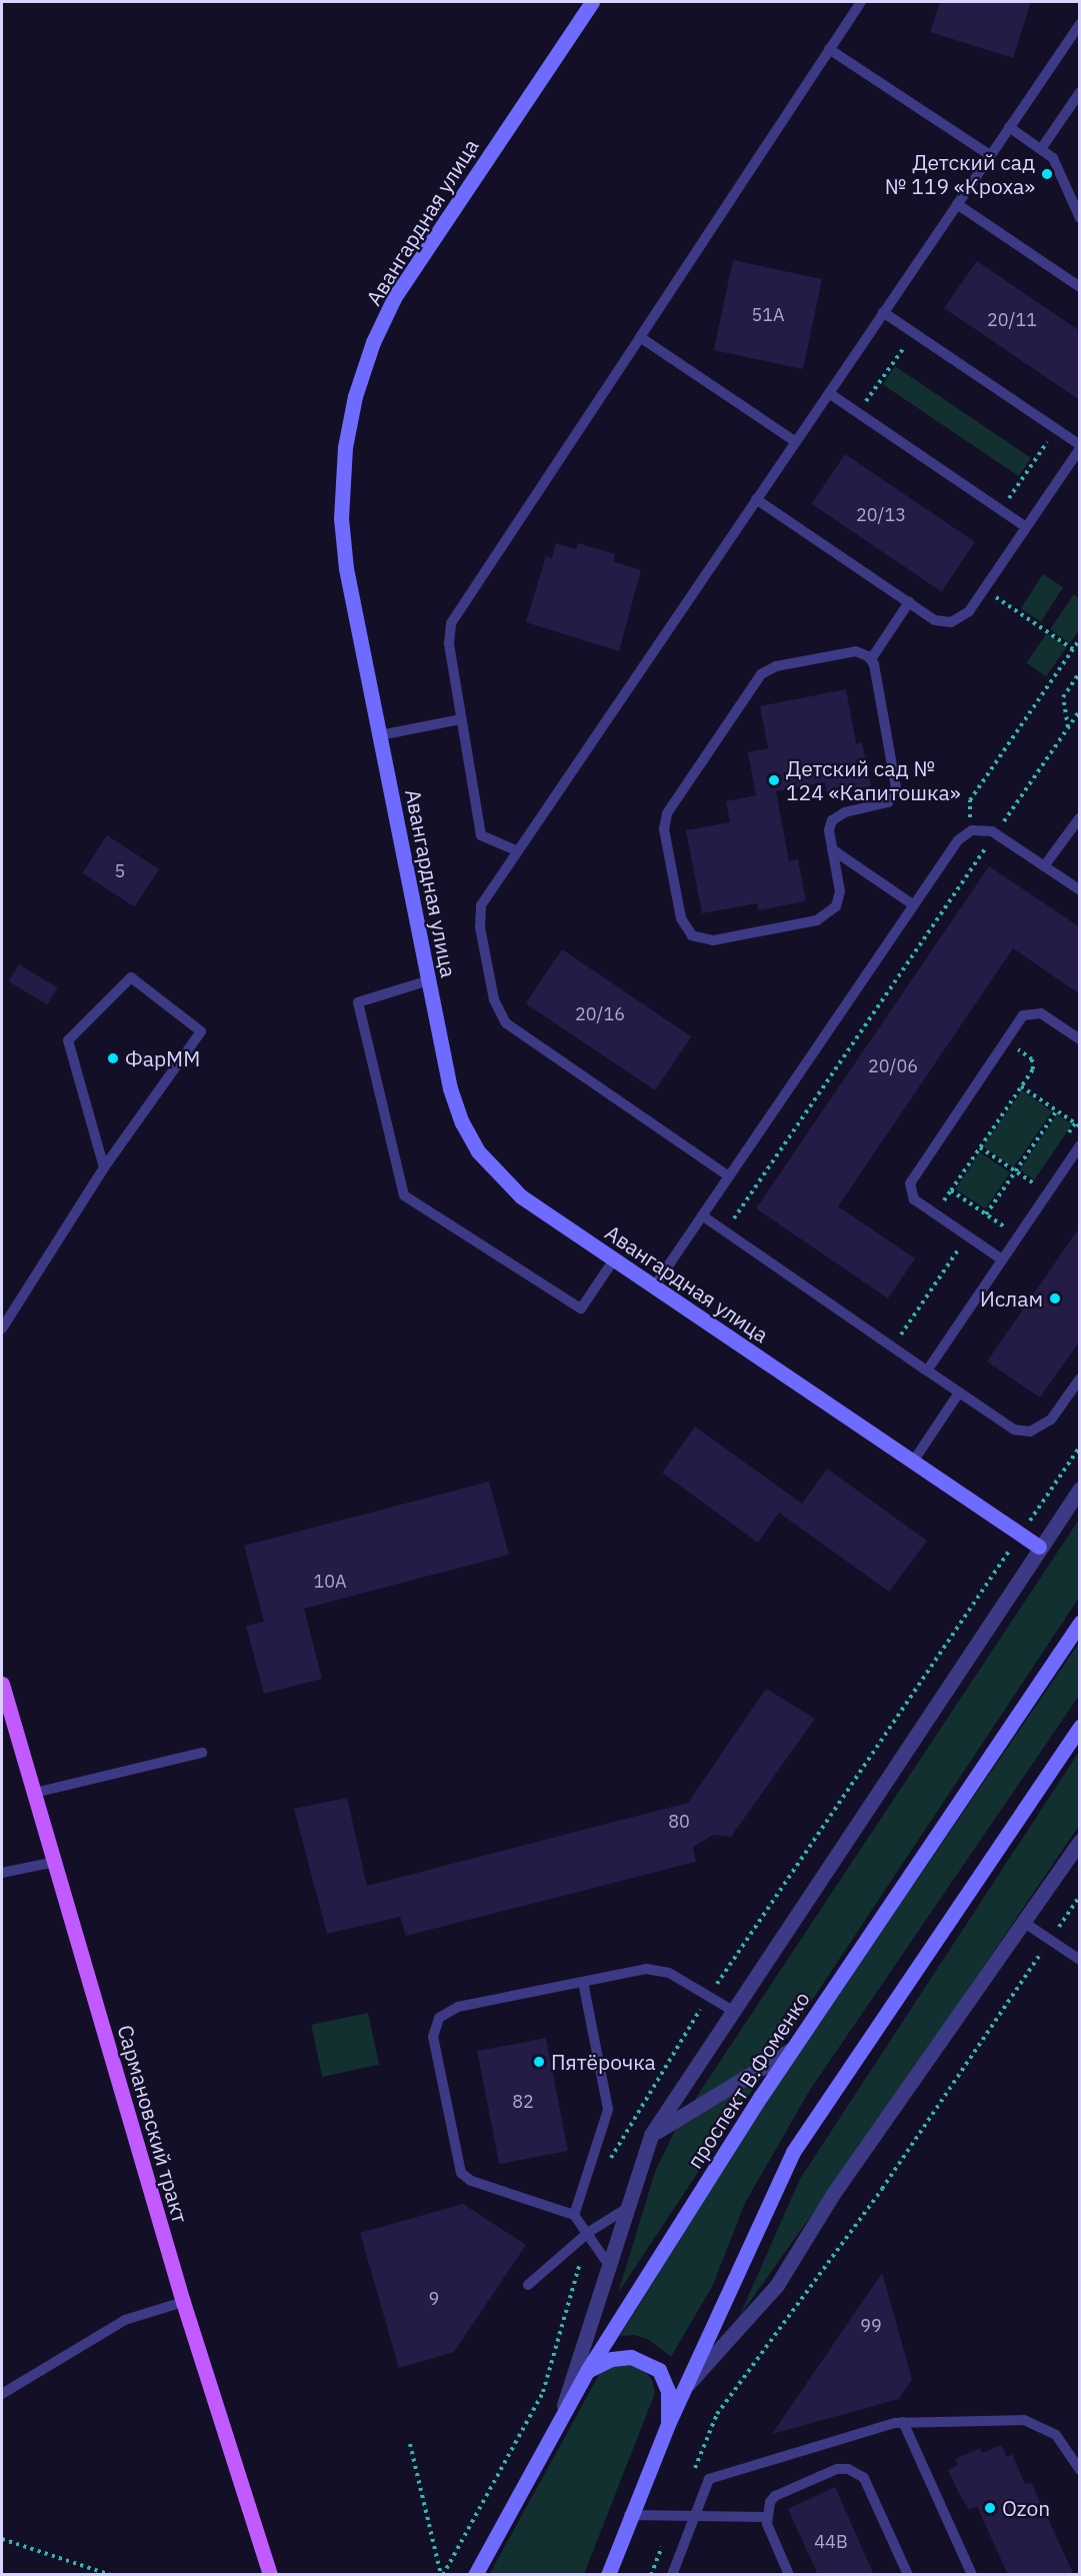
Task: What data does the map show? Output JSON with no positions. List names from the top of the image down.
{
  "streets": {
    "main road": ["Авангардная улица", "проспект В.Фоменко", "Сармановский тракт"]
  },
  "places": [
    "Детский сад № 119 «Кроха»",
    "Детский сад № 124 «Капитошка»",
    "ФарММ",
    "Ислам",
    "Пятёрочка",
    "Ozon"
  ],
  "house_numbers": [
    "51А",
    "20/11",
    "20/13",
    "5",
    "20/16",
    "20/06",
    "10А",
    "80",
    "82",
    "9",
    "99",
    "44В"
  ]
}
